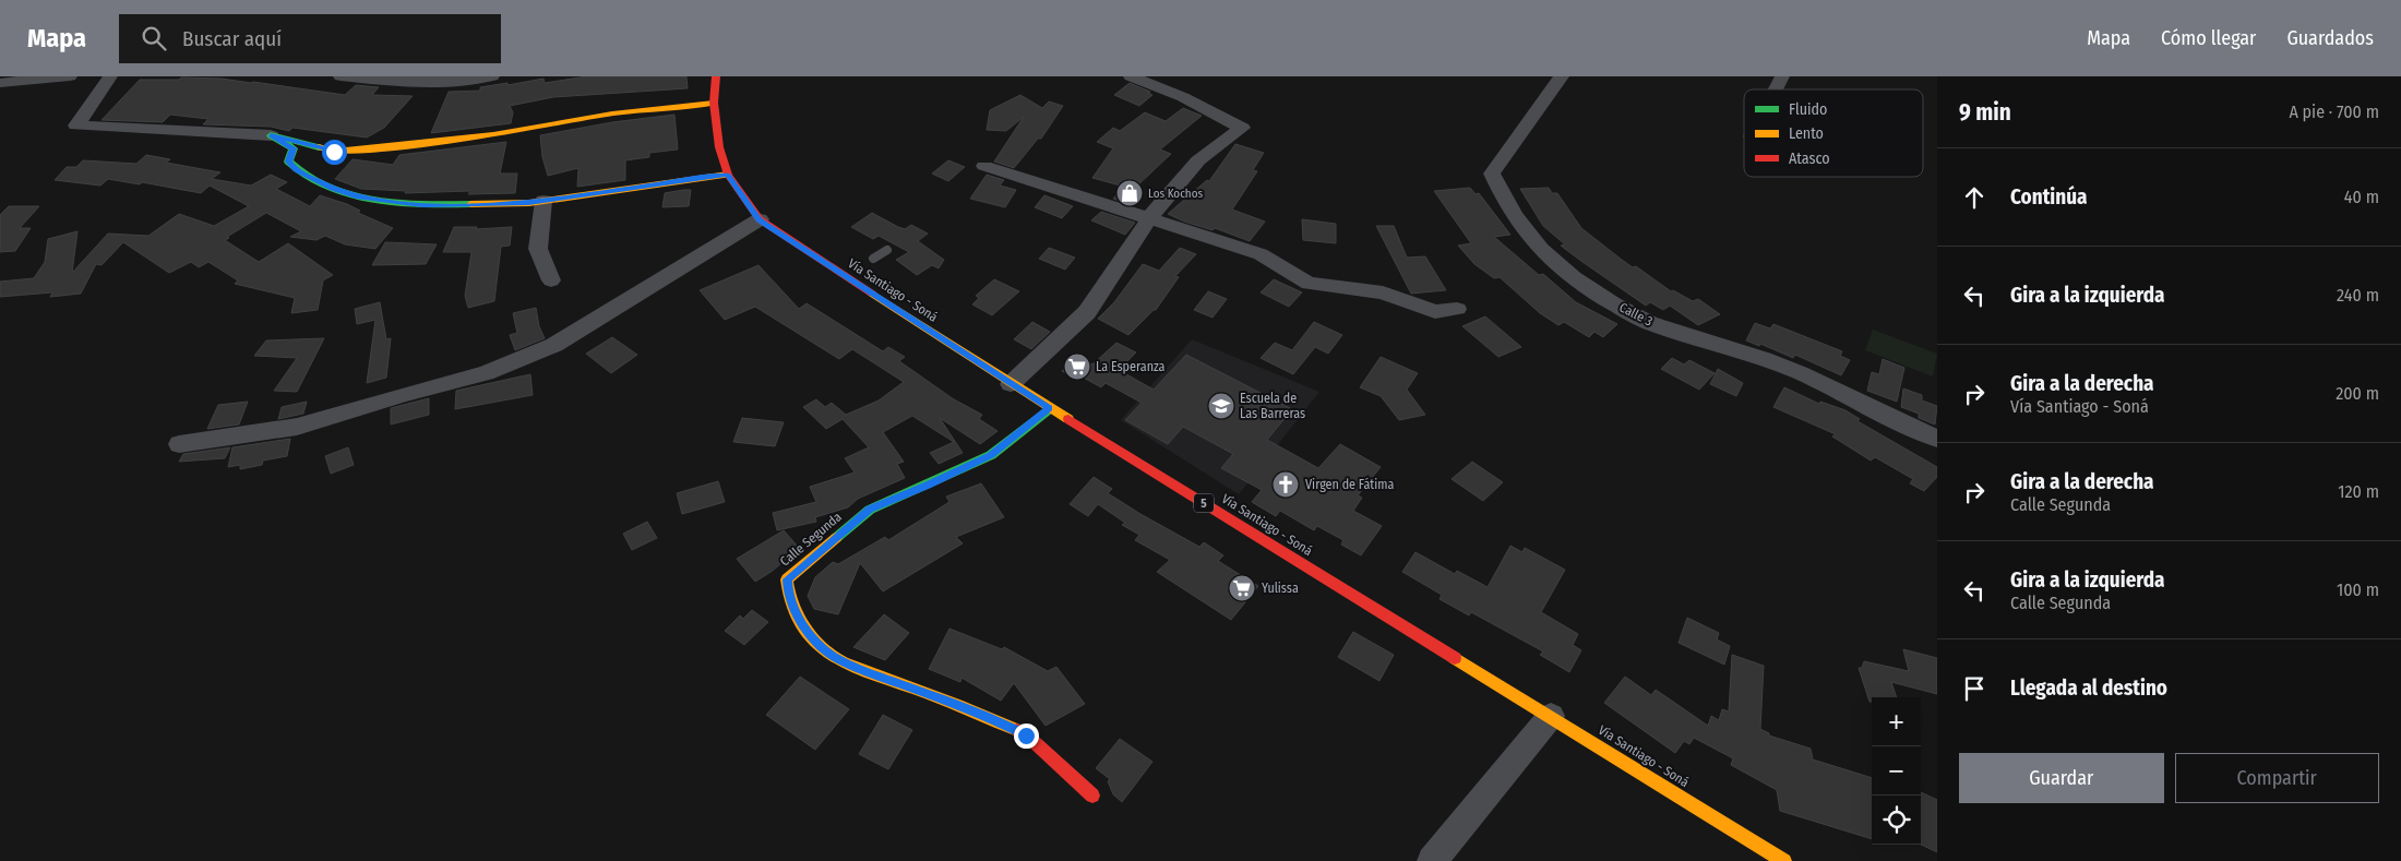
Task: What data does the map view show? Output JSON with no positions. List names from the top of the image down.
{
  "streets": {
    "street": [
      "Vía Santiago - Soná",
      "Calle 3",
      "5",
      "Calle Segunda"
    ]
  },
  "crossings": [
    ["Vía Santiago - Soná", "Calle Segunda"]
  ],
  "places": {
    "shop": ["Los Kochos"],
    "supermarket": ["La Esperanza", "Yulissa"],
    "school or university": ["Escuela de Las Barreras"],
    "church": ["Virgen de Fátima"]
  },
  "legend": ["Fluido", "Lento", "Atasco"],
  "page": {
    "header": "Mapa",
    "search": "Buscar aquí",
    "nav": ["Mapa", "Cómo llegar", "Guardados"],
    "heading": ["9 min", "A pie · 700 m"],
    "list": [
      ["Continúa", "40 m"],
      ["Gira a la izquierda", "240 m"],
      ["Gira a la derecha", "Vía Santiago - Soná", "200 m"],
      ["Gira a la derecha", "Calle Segunda", "120 m"],
      ["Gira a la izquierda", "Calle Segunda", "100 m"],
      "Llegada al destino"
    ],
    "map_buttons": ["+", "−"],
    "buttons": ["Guardar", "Compartir"]
  }
}
